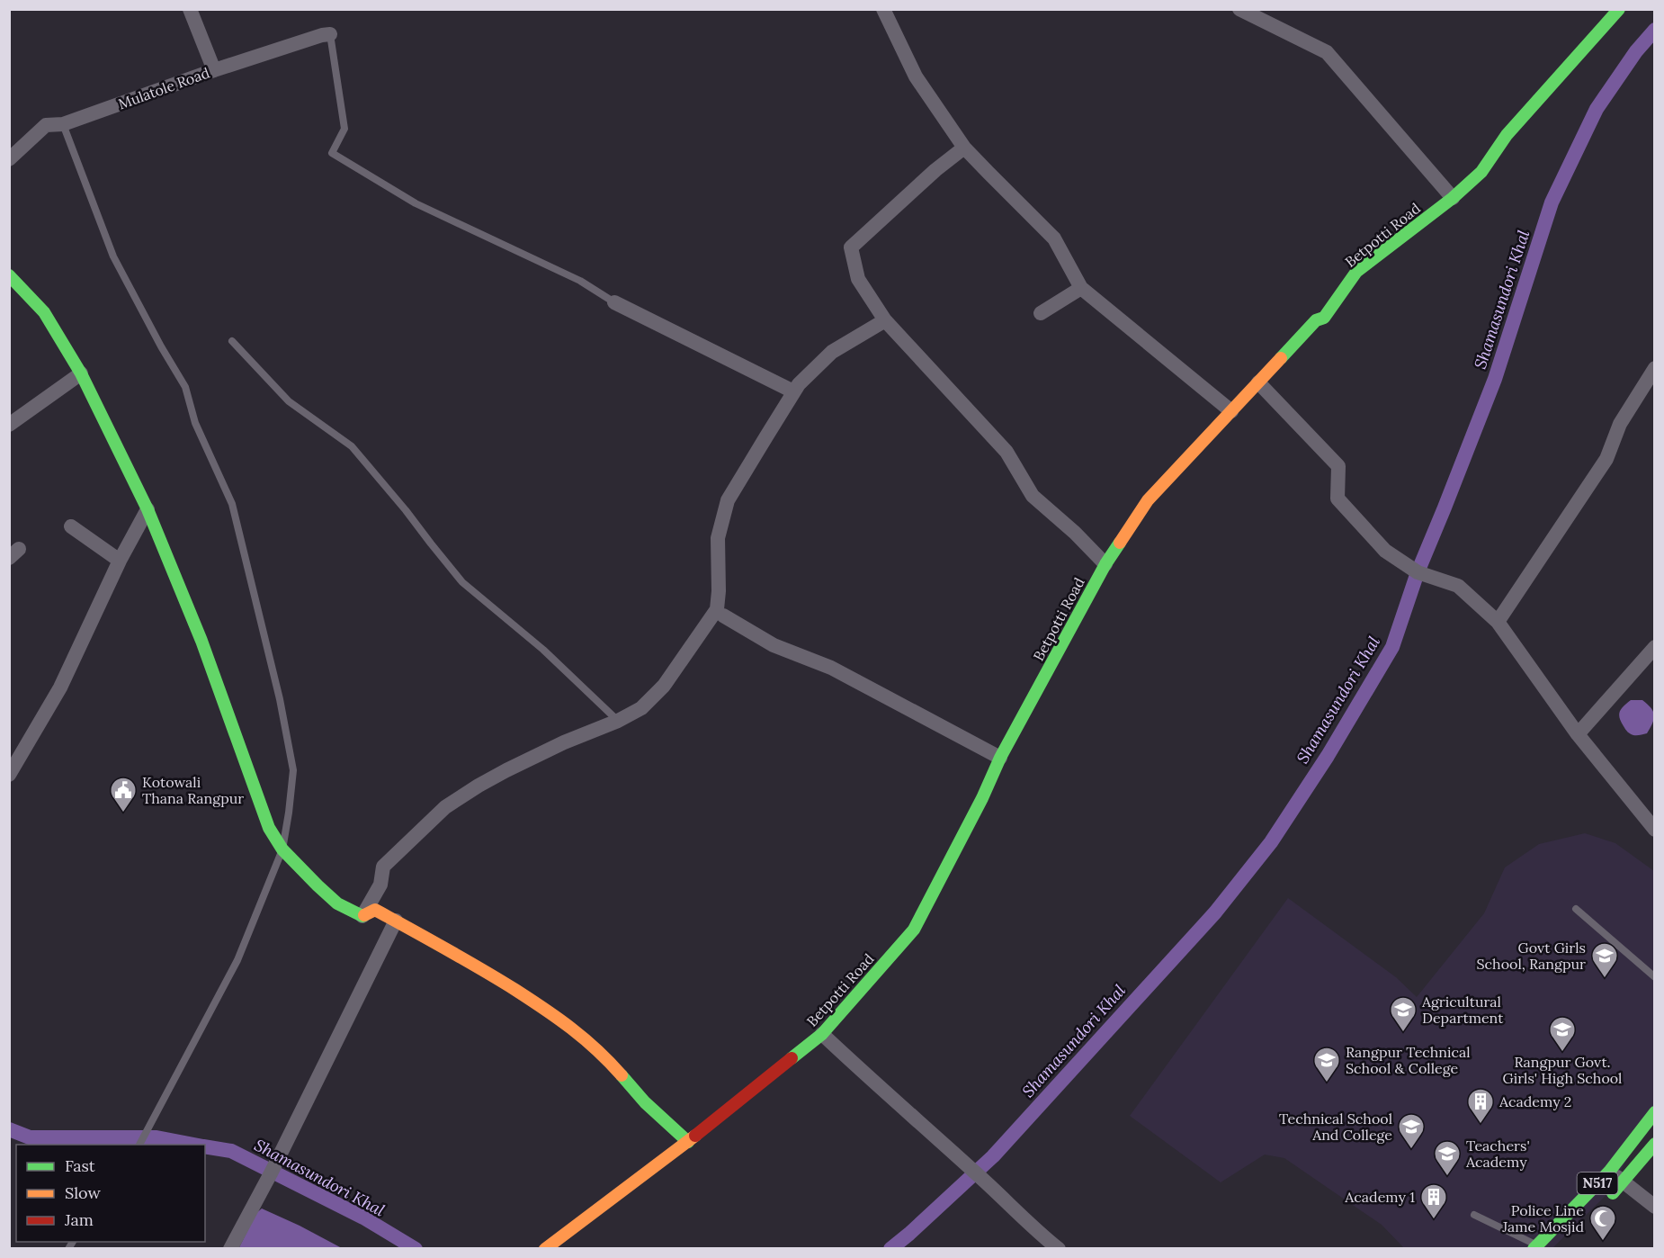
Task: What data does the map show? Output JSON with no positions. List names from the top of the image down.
{
  "streets": {
    "main road": ["Betpotti Road", "N517"],
    "street": ["Mulatole Road"]
  },
  "water": ["Shamasundori Khal"],
  "places": {
    "public building": ["Kotowali Thana Rangpur"],
    "school or university": [
      "Govt Girls School, Rangpur",
      "Agricultural Department",
      "Rangpur Govt. Girls' High School",
      "Rangpur Technical School & College",
      "Technical School And College",
      "Teachers' Academy"
    ],
    "building": ["Academy 2", "Academy 1"],
    "mosque": ["Police Line Jame Mosjid"]
  },
  "legend": ["Fast", "Slow", "Jam"]
}
